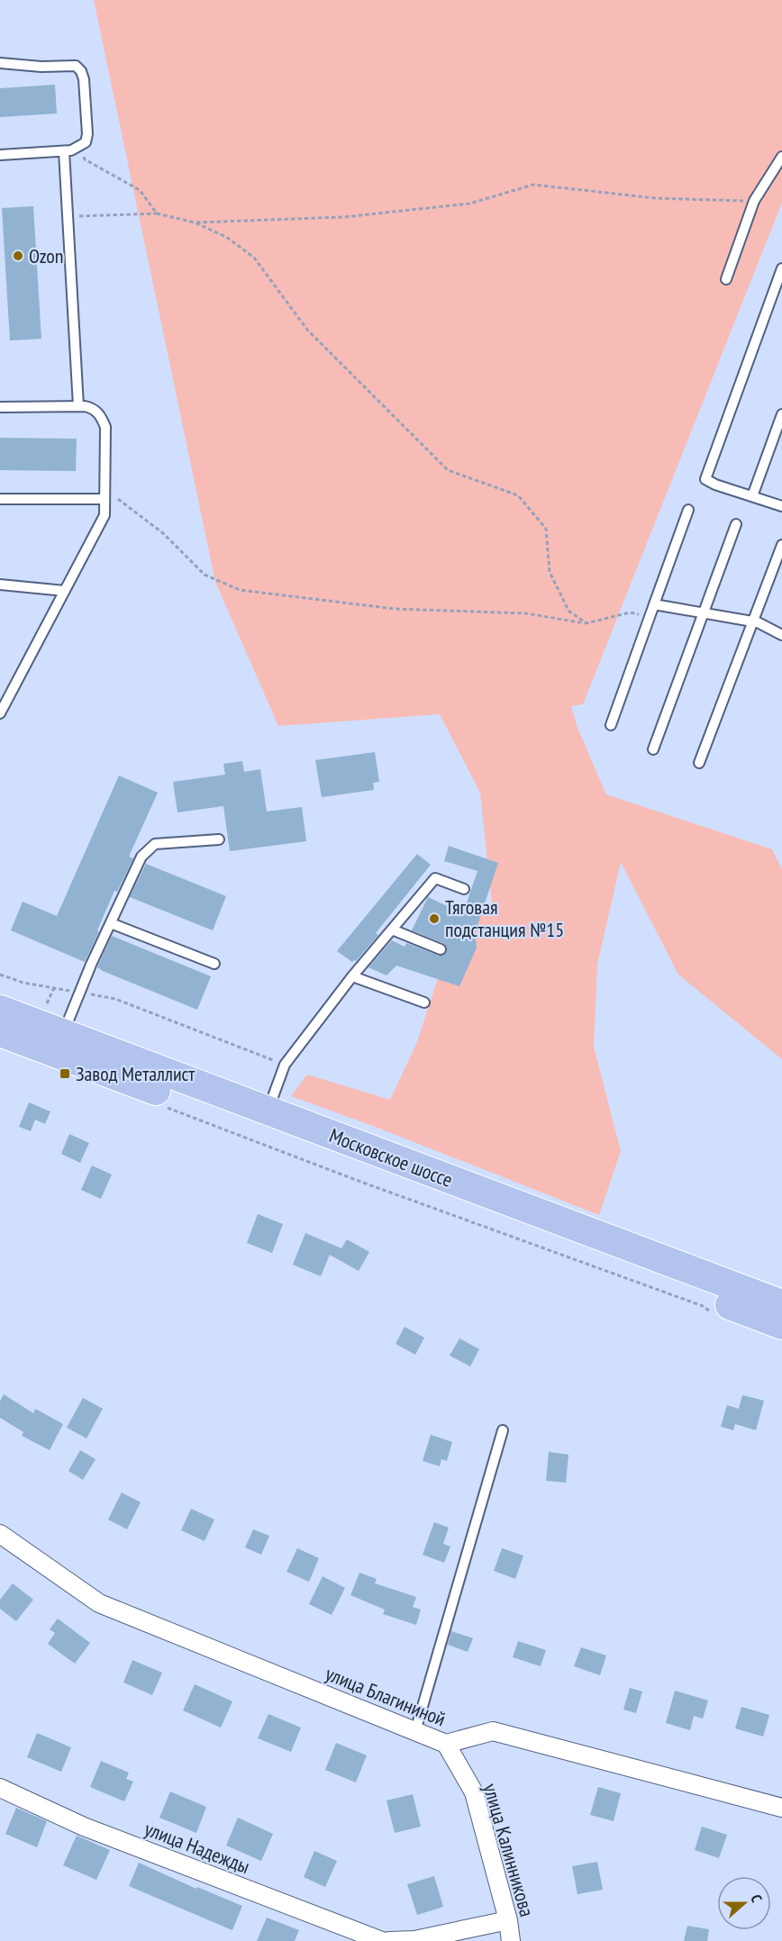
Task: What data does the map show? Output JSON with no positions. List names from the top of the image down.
{
  "streets": {
    "main road": ["Московское шоссе"],
    "street": ["улица Благининой", "улица Надежды", "улица Калинникова"]
  },
  "crossings": [
    ["улица Благининой", "улица Калинникова"]
  ],
  "places": {
    "other": ["Ozon", "Тяговая подстанция №15"],
    "transit": ["Завод Металлист"]
  },
  "north": "right"
}
